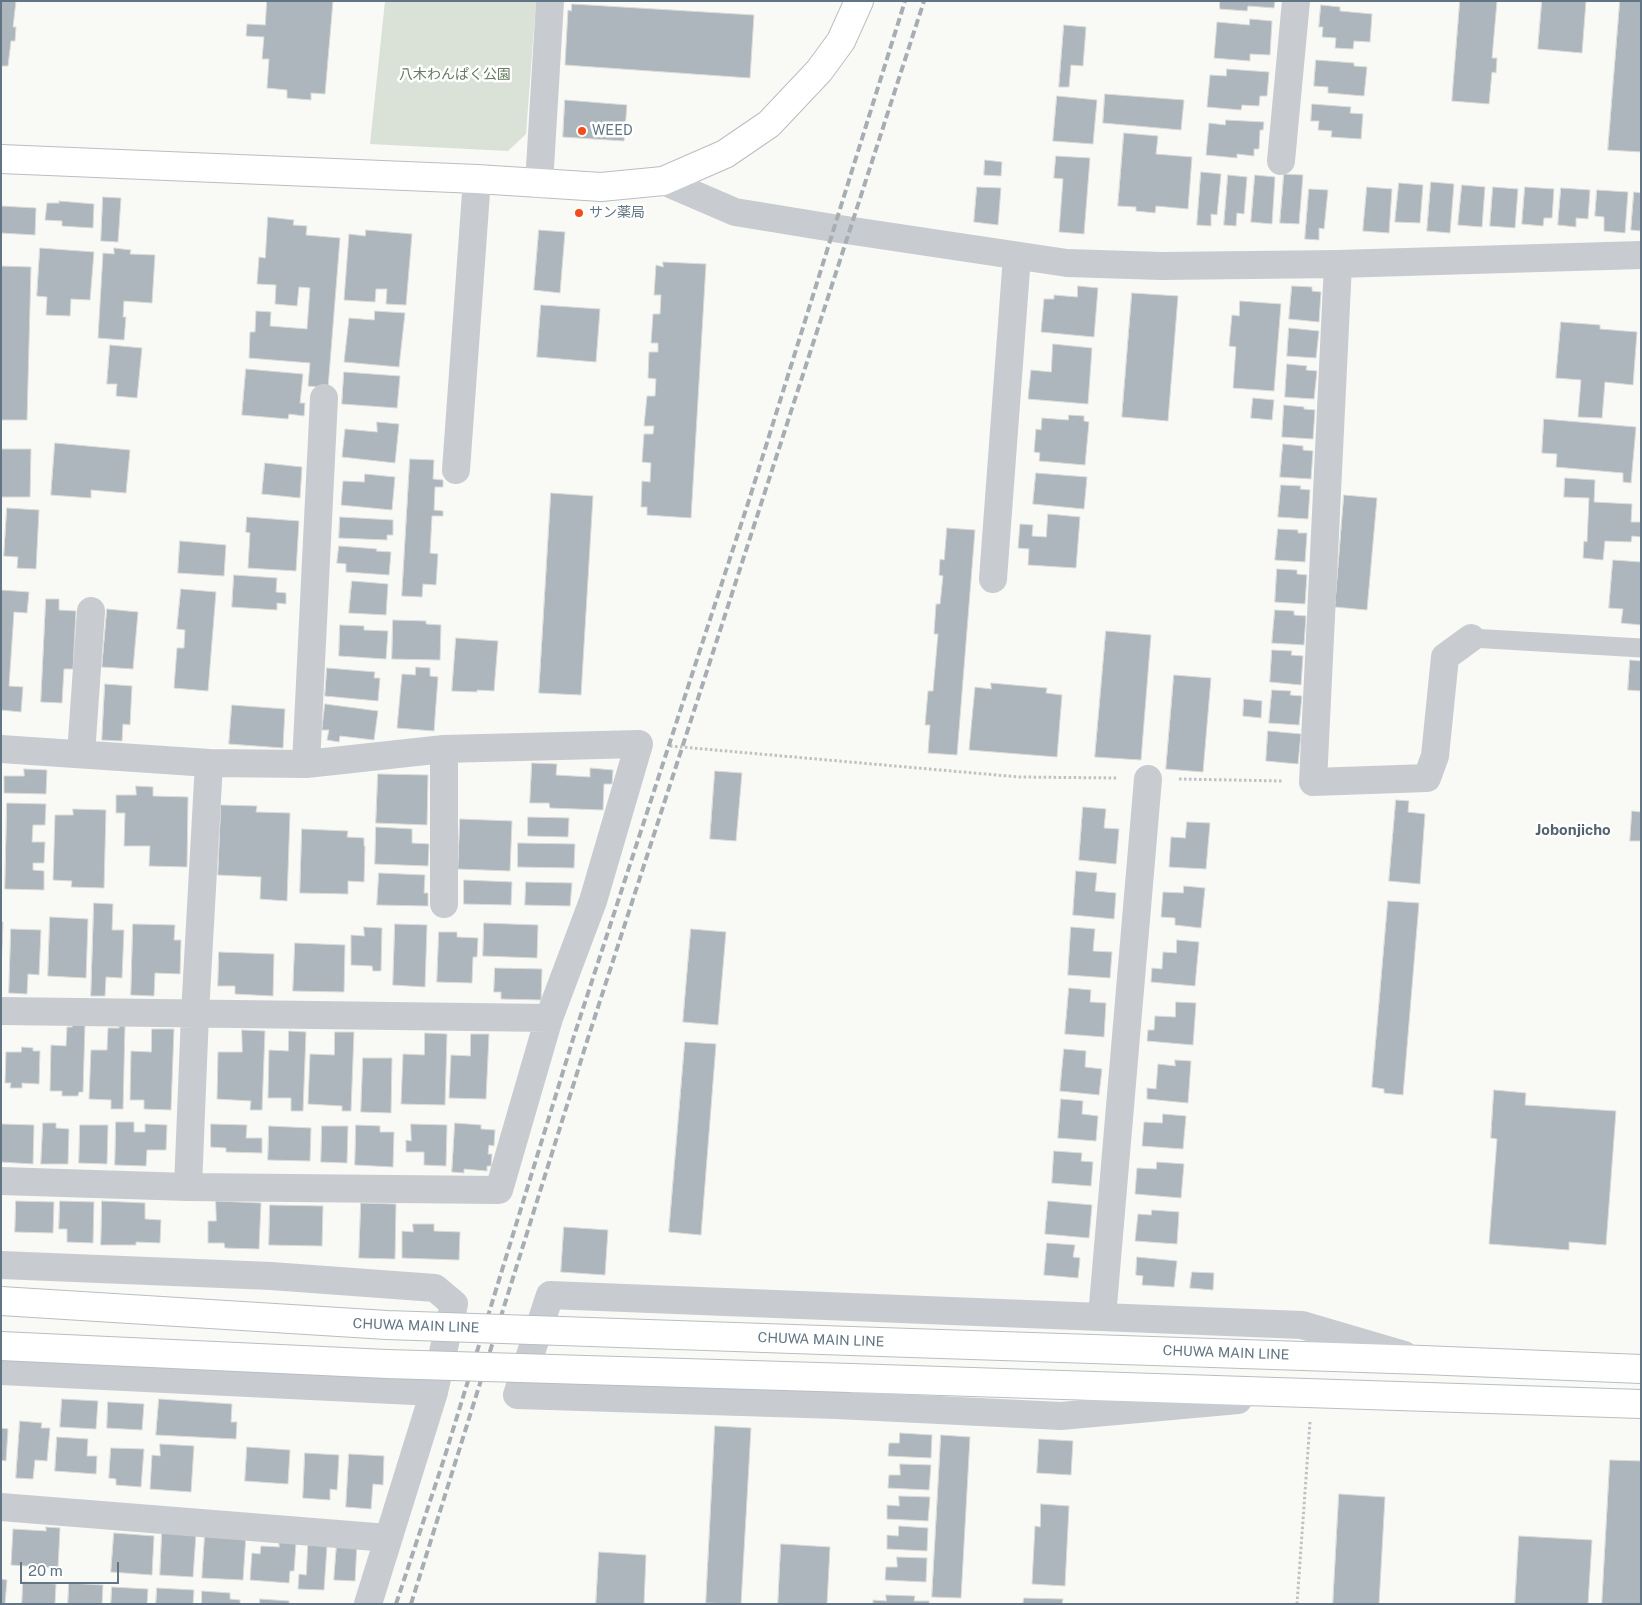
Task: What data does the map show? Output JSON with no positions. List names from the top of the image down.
{
  "streets": {
    "main road": ["CHUWA MAIN LINE"]
  },
  "districts": ["Jobonjicho"],
  "parks": ["八木わんぱく公園"],
  "places": ["WEED", "サン薬局"],
  "scale_bar": "20 m"
}
